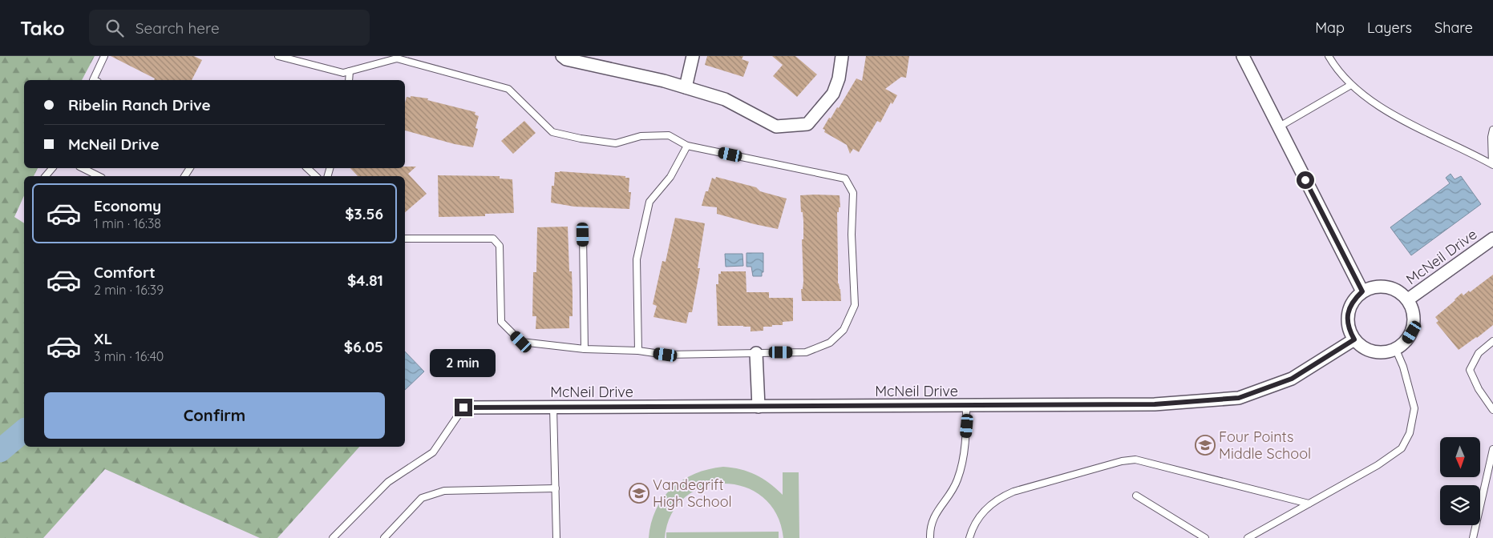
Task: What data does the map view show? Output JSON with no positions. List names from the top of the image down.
{
  "streets": {
    "street": ["McNeil Drive"]
  },
  "places": {
    "school or university": ["Four Points Middle School", "Vandegrift High School"]
  },
  "north": "bottom",
  "page": {
    "header": "Tako",
    "search": "Search here",
    "nav": ["Map", "Layers", "Share"],
    "banner": ["Ribelin Ranch Drive", "McNeil Drive"],
    "list": [
      {
        "name": "Economy",
        "note": "1 min · 16:38",
        "value": "$3.56"
      },
      {
        "name": "Comfort",
        "note": "2 min · 16:39",
        "value": "$4.81"
      },
      {
        "name": "XL",
        "note": "3 min · 16:40",
        "value": "$6.05"
      }
    ],
    "bubble": "2 min",
    "buttons": "Confirm"
  }
}
